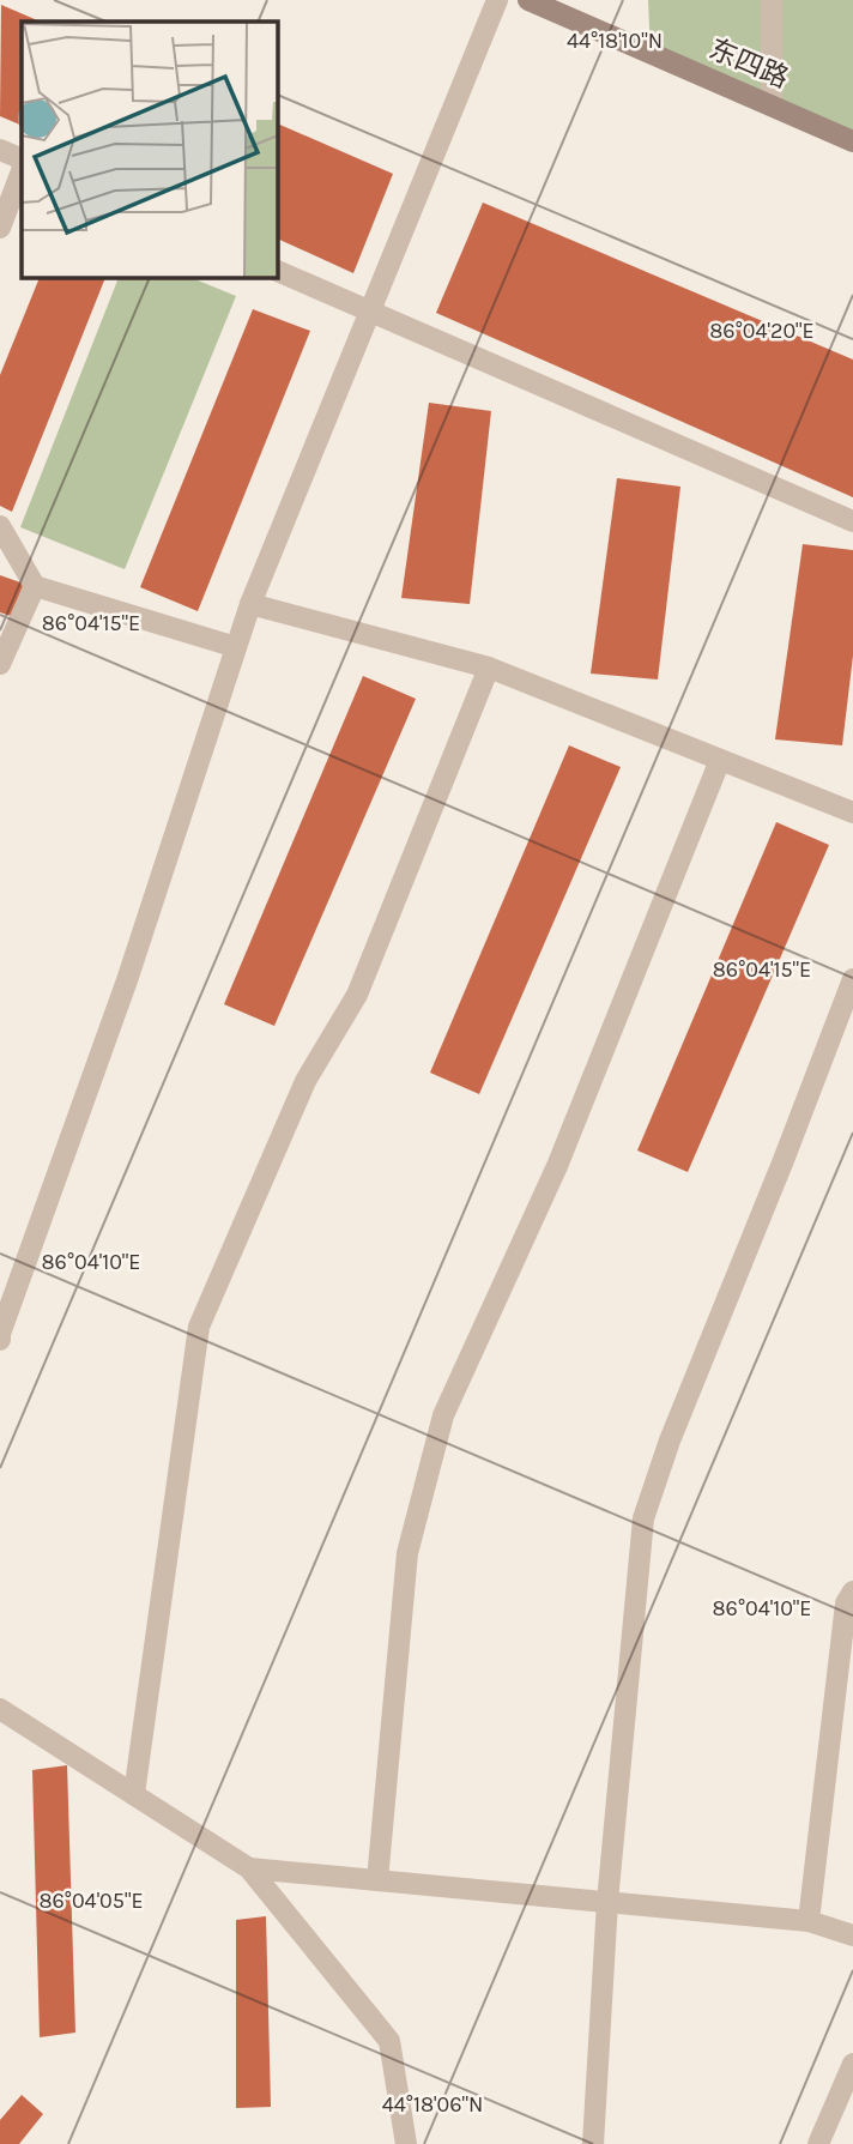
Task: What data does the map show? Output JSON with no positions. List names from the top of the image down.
{
  "streets": {
    "main road": ["东四路"]
  },
  "coordinates": [
    "44°18'10\"N",
    "86°04'20\"E",
    "86°04'15\"E",
    "86°04'10\"E",
    "86°04'05\"E",
    "44°18'06\"N"
  ]
}
